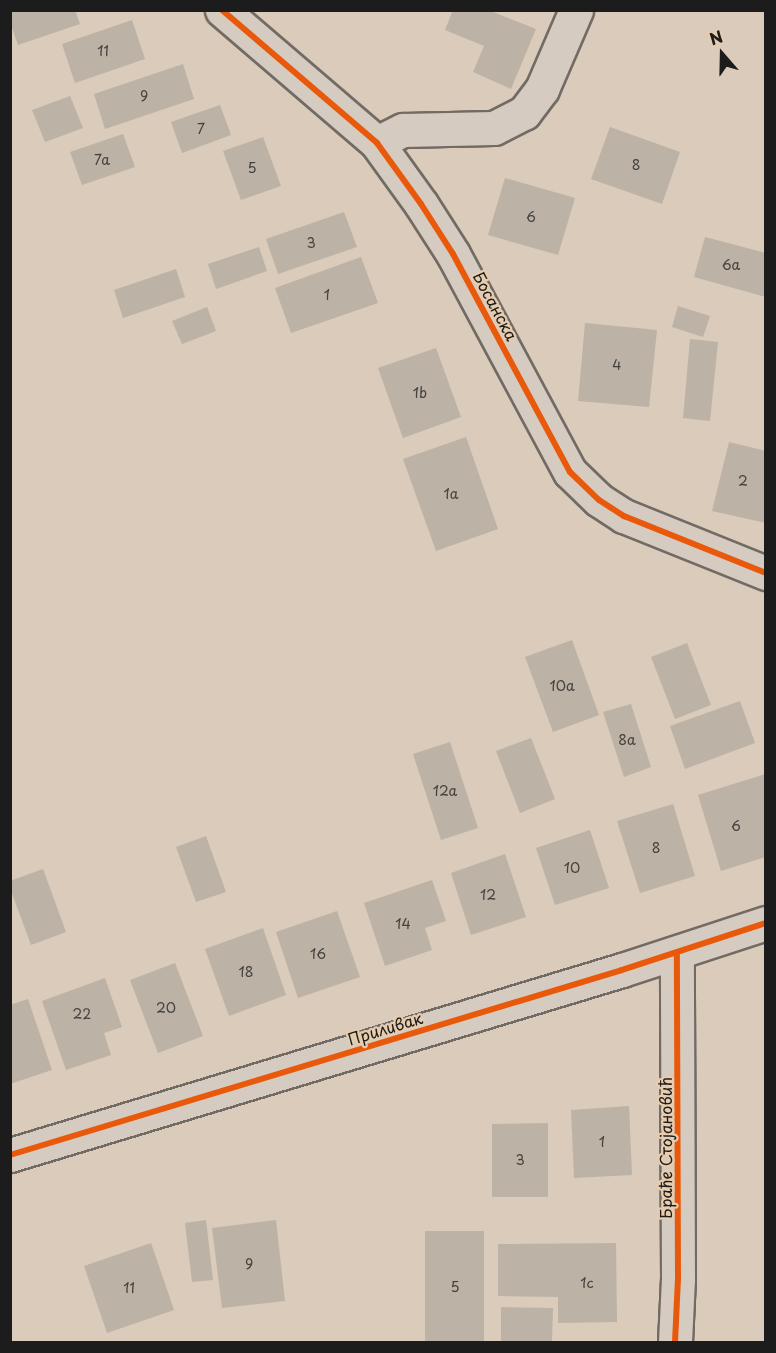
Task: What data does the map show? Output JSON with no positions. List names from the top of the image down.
{
  "streets": {
    "street": ["Босанска", "Приливак", "Браће Стојановић"]
  },
  "crossings": [
    ["Приливак", "Браће Стојановић"]
  ],
  "house_numbers": [
    "11",
    "9",
    "7",
    "7a",
    "8",
    "5",
    "6",
    "3",
    "6a",
    "1",
    "4",
    "1b",
    "2",
    "1a",
    "10a",
    "8a",
    "12a",
    "6",
    "8",
    "10",
    "12",
    "14",
    "16",
    "18",
    "20",
    "22",
    "1",
    "3",
    "9",
    "1c",
    "5",
    "11"
  ],
  "north": "top"
}
